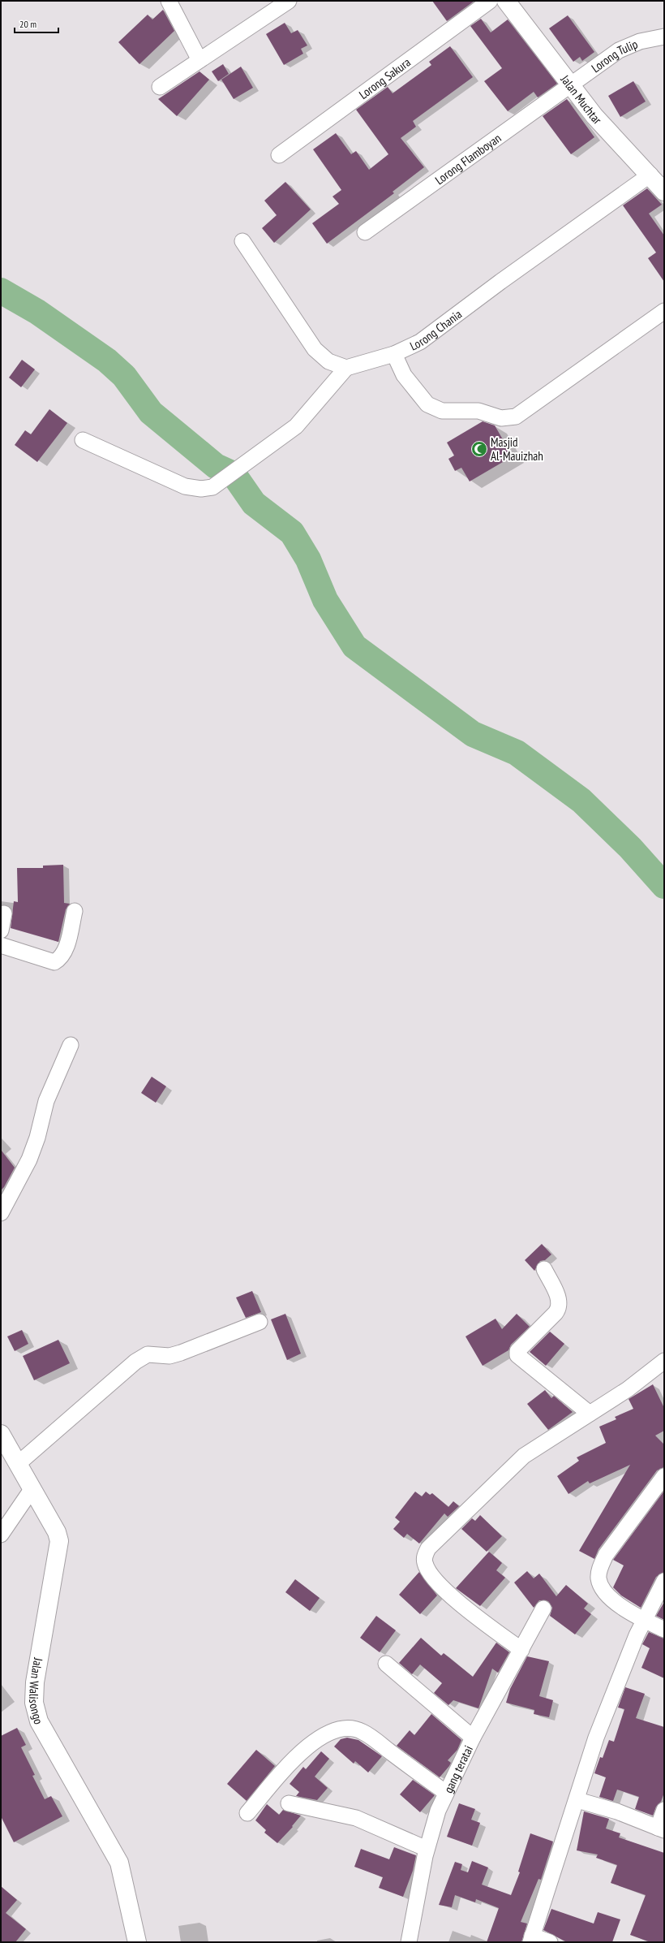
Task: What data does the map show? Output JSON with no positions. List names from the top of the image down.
{
  "streets": {
    "street": [
      "Lorong Tulip",
      "Lorong Sakura",
      "Jalan Muchtar",
      "Lorong Flamboyan",
      "Lorong Chania",
      "Jalan Walisongo",
      "gang teratai"
    ]
  },
  "crossings": [
    ["Lorong Tulip", "Jalan Muchtar"],
    ["Lorong Tulip", "Lorong Flamboyan"],
    ["Jalan Muchtar", "Lorong Flamboyan"],
    ["Jalan Muchtar", "Lorong Chania"]
  ],
  "places": {
    "mosque": ["Masjid Al-Mauizhah"]
  },
  "scale_bar": "20 m"
}
